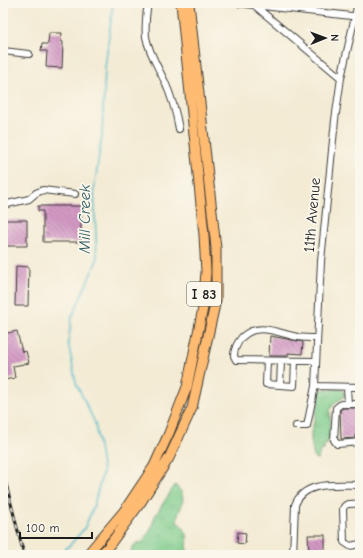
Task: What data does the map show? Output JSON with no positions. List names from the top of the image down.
{
  "streets": {
    "highway": ["I 83"],
    "street": ["11th Avenue"]
  },
  "water": ["Mill Creek"],
  "scale_bar": "100 m",
  "north": "right"
}
